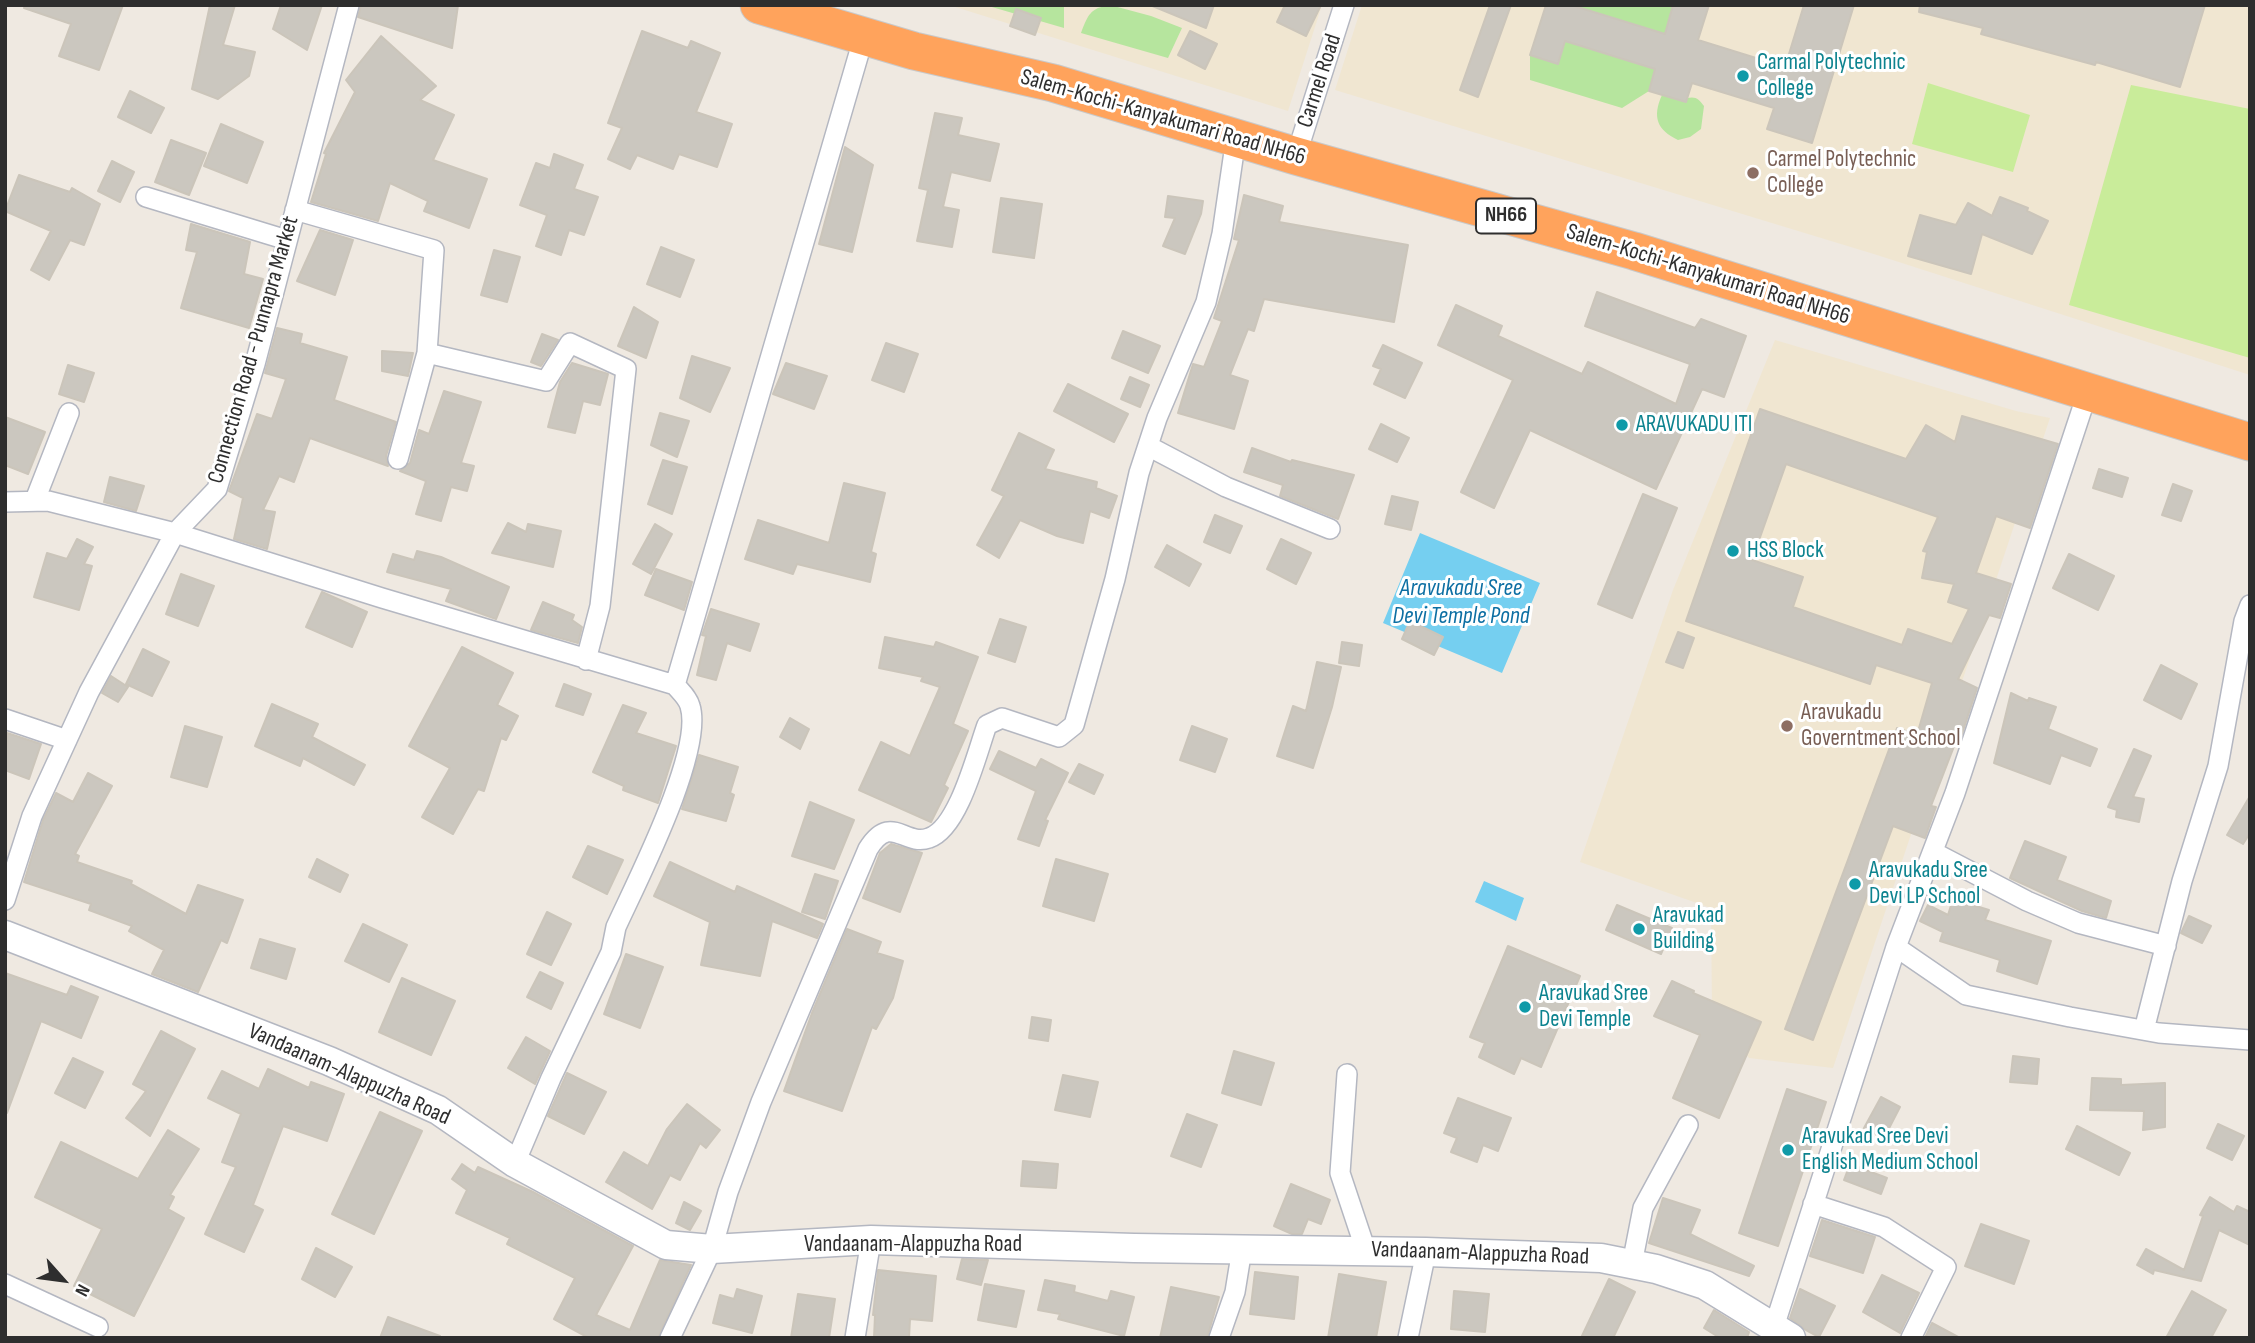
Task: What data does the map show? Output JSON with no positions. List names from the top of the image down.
{
  "streets": {
    "highway": ["Salem-Kochi-Kanyakumari Road NH66", "NH66"],
    "main road": ["Vandaanam-Alappuzha Road"],
    "street": ["Carmel Road", "Connection Road - Punnapra Market"]
  },
  "crossings": [
    ["Carmel Road", "Salem-Kochi-Kanyakumari Road NH66"]
  ],
  "water": ["Aravukadu Sree Devi Temple Pond"],
  "places": [
    "Carmal Polytechnic College",
    "Carmel Polytechnic College",
    "ARAVUKADU ITI",
    "HSS Block",
    "Aravukadu Governtment School",
    "Aravukadu Sree Devi LP School",
    "Aravukad Building",
    "Aravukad Sree Devi Temple",
    "Aravukad Sree Devi English Medium School"
  ],
  "north": "bottom right"
}
